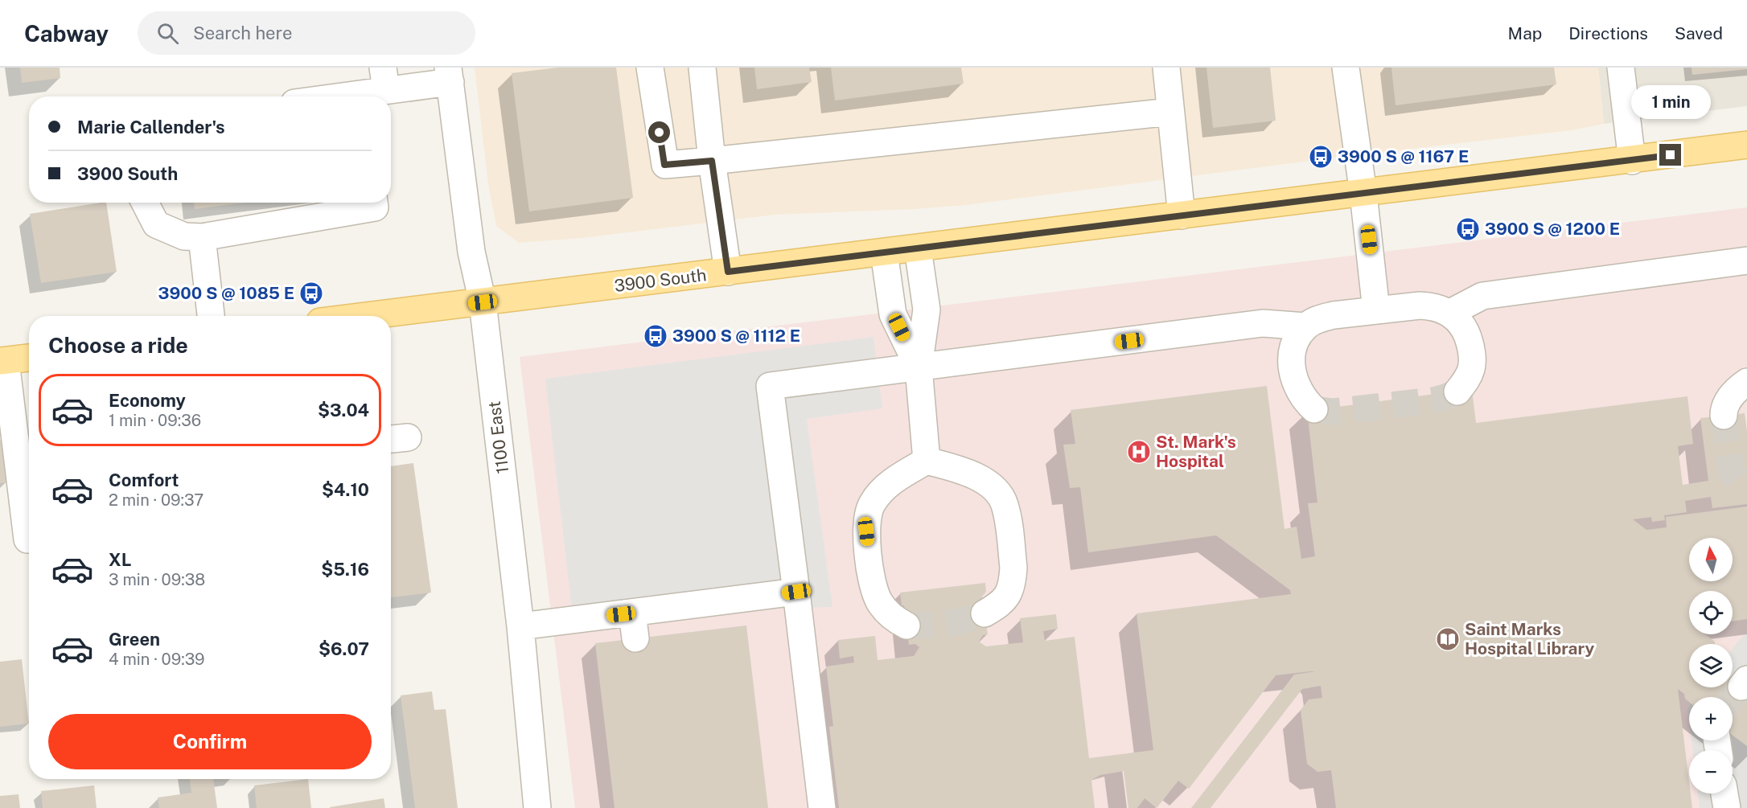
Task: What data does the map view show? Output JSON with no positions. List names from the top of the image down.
{
  "streets": {
    "main road": ["3900 South"],
    "street": ["1100 East"]
  },
  "crossings": [
    ["3900 South", "1100 East"]
  ],
  "places": {
    "bus stop": [
      "3900 S @ 1167 E",
      "3900 S @ 1200 E",
      "3900 S @ 1085 E",
      "3900 S @ 1112 E"
    ],
    "hospital": ["St. Mark's Hospital"],
    "library": ["Saint Marks Hospital Library"]
  },
  "north": "top",
  "page": {
    "header": "Cabway",
    "search": "Search here",
    "nav": ["Map", "Directions", "Saved"],
    "bubble": "1 min",
    "banner": ["Marie Callender's", "3900 South"],
    "heading": "Choose a ride",
    "list": [
      {
        "name": "Economy",
        "note": "1 min · 09:36",
        "value": "$3.04"
      },
      {
        "name": "Comfort",
        "note": "2 min · 09:37",
        "value": "$4.10"
      },
      {
        "name": "XL",
        "note": "3 min · 09:38",
        "value": "$5.16"
      },
      {
        "name": "Green",
        "note": "4 min · 09:39",
        "value": "$6.07"
      }
    ],
    "map_buttons": ["+", "−"],
    "buttons": "Confirm"
  }
}
